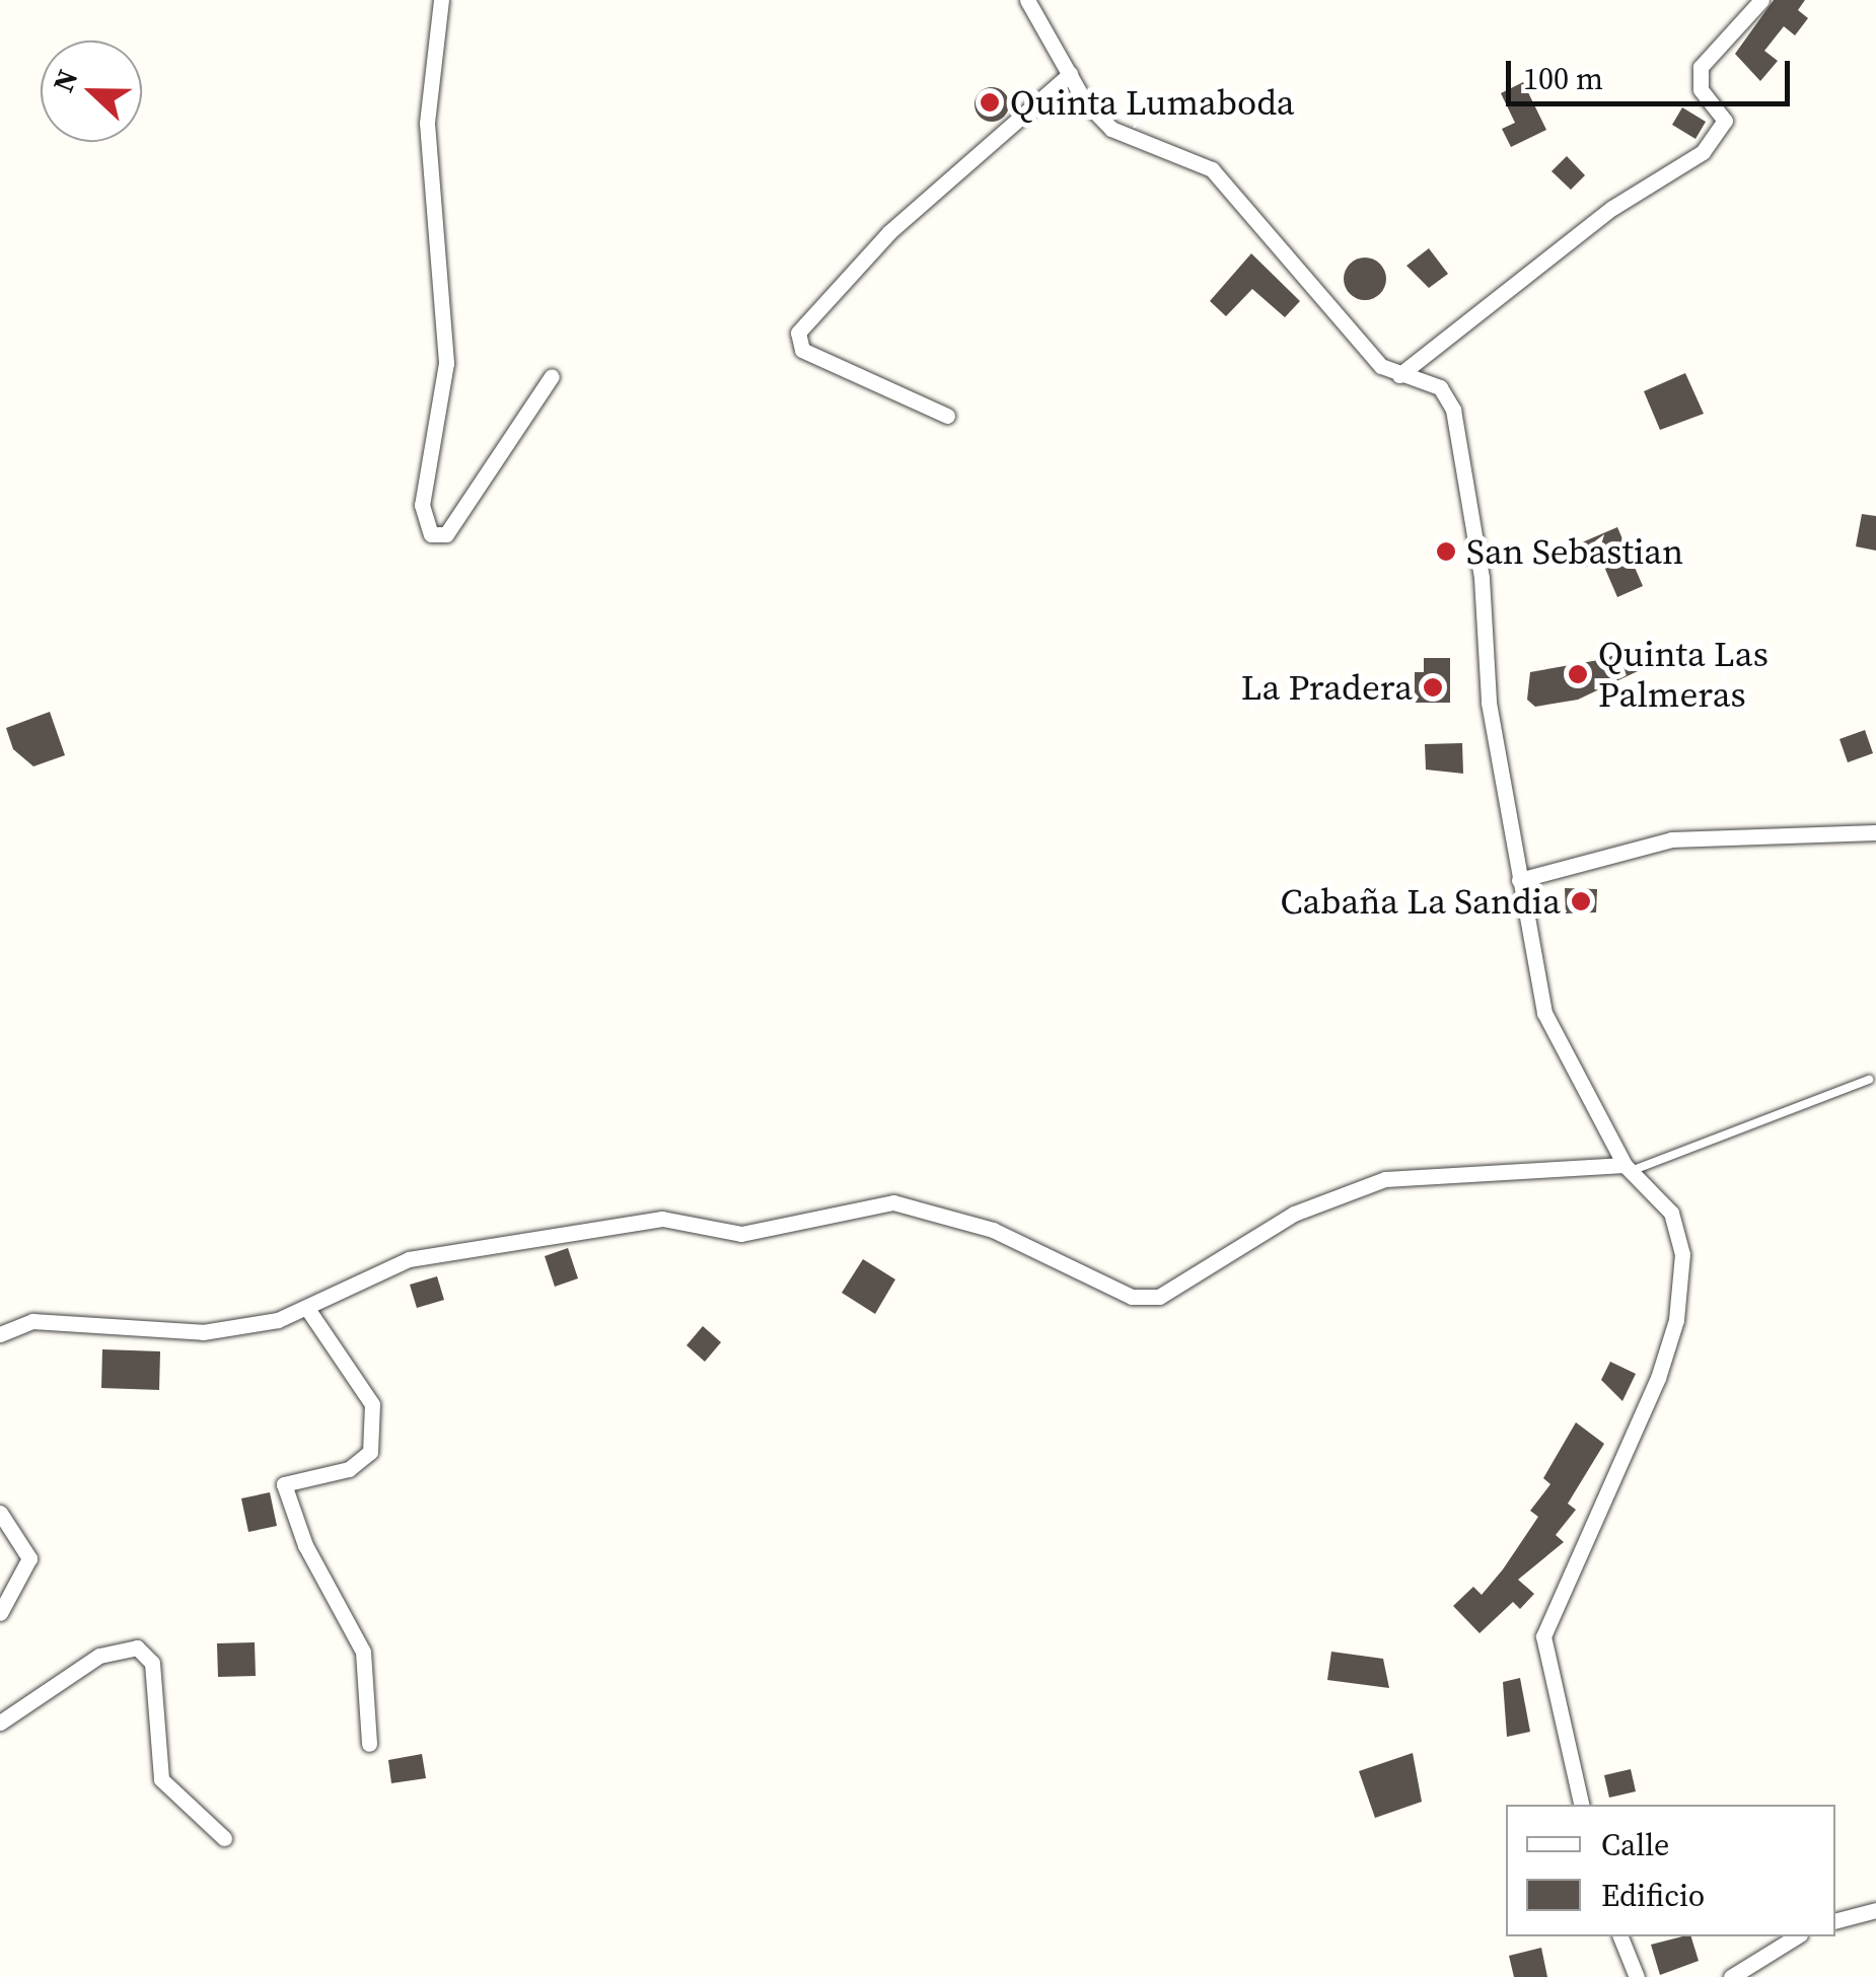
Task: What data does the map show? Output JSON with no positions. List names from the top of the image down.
{
  "places": [
    "Quinta Lumaboda",
    "San Sebastian",
    "Quinta Las Palmeras",
    "La Pradera",
    "Cabaña La Sandia"
  ],
  "legend": ["Calle", "Edificio"],
  "scale_bar": "100 m",
  "north": "left"
}
